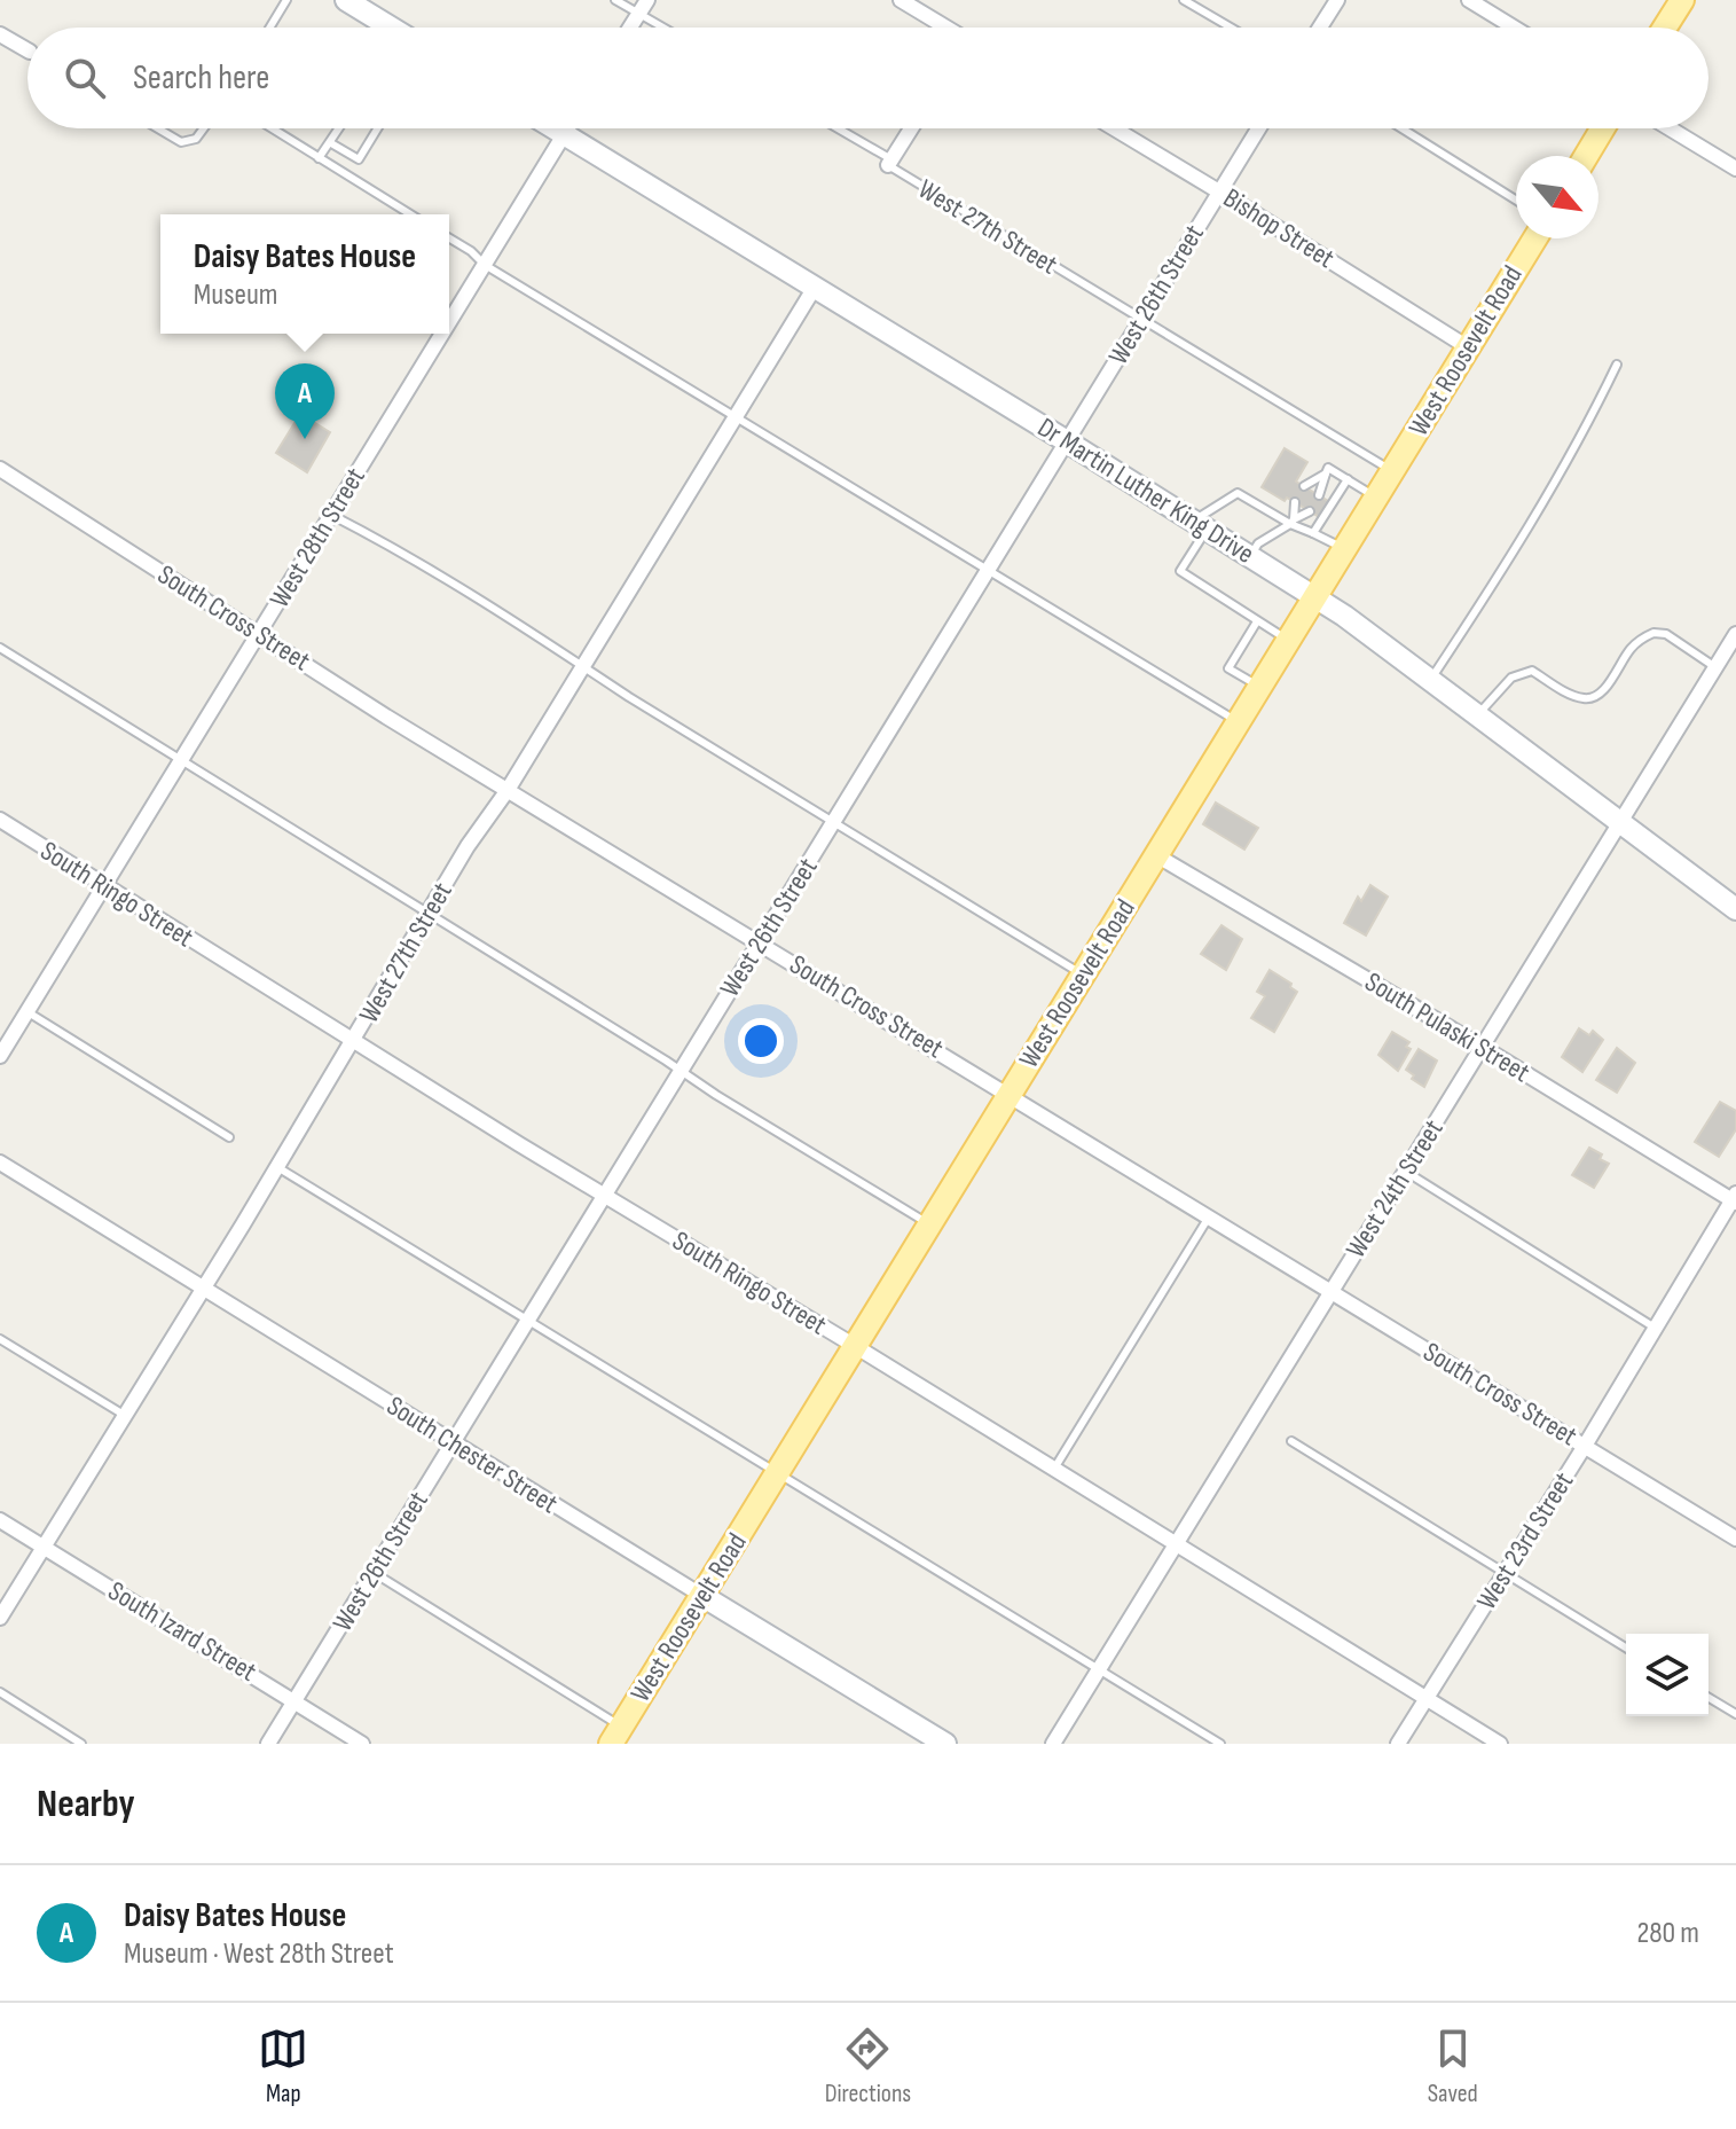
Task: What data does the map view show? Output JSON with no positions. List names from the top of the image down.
{
  "streets": {
    "main road": ["West Roosevelt Road"],
    "street": [
      "West 27th Street",
      "Bishop Street",
      "West 26th Street",
      "Dr Martin Luther King Drive",
      "West 28th Street",
      "South Cross Street",
      "South Ringo Street",
      "South Pulaski Street",
      "West 24th Street",
      "South Chester Street",
      "West 23rd Street",
      "South Izard Street"
    ]
  },
  "crossings": [
    ["West 27th Street", "West 26th Street"],
    ["West 27th Street", "West Roosevelt Road"],
    ["West 27th Street", "Dr Martin Luther King Drive"],
    ["West 27th Street", "South Cross Street"],
    ["West 27th Street", "South Ringo Street"],
    ["West 27th Street", "South Chester Street"],
    ["West 27th Street", "South Izard Street"],
    ["Bishop Street", "West 26th Street"],
    ["Bishop Street", "West Roosevelt Road"],
    ["West 26th Street", "Dr Martin Luther King Drive"],
    ["West 26th Street", "South Cross Street"],
    ["West 26th Street", "South Ringo Street"],
    ["West 26th Street", "South Chester Street"],
    ["West 26th Street", "South Izard Street"],
    ["West Roosevelt Road", "Dr Martin Luther King Drive"],
    ["West Roosevelt Road", "South Cross Street"],
    ["West Roosevelt Road", "South Ringo Street"],
    ["West Roosevelt Road", "South Pulaski Street"],
    ["West Roosevelt Road", "South Chester Street"],
    ["Dr Martin Luther King Drive", "West 28th Street"],
    ["Dr Martin Luther King Drive", "West 24th Street"],
    ["West 28th Street", "South Cross Street"],
    ["West 28th Street", "South Ringo Street"],
    ["South Cross Street", "West 24th Street"],
    ["South Cross Street", "West 23rd Street"],
    ["South Ringo Street", "West 24th Street"],
    ["South Ringo Street", "West 23rd Street"],
    ["South Pulaski Street", "West 24th Street"],
    ["South Pulaski Street", "West 23rd Street"]
  ],
  "north": "bottom right",
  "page": {
    "search": "Search here",
    "popup": ["Daisy Bates House", "Museum"],
    "pins": "A",
    "heading": "Nearby",
    "list": [
      {
        "mark": "A",
        "name": "Daisy Bates House",
        "note": "Museum · West 28th Street",
        "value": "280 m"
      }
    ],
    "nav": ["Map", "Directions", "Saved"]
  }
}
